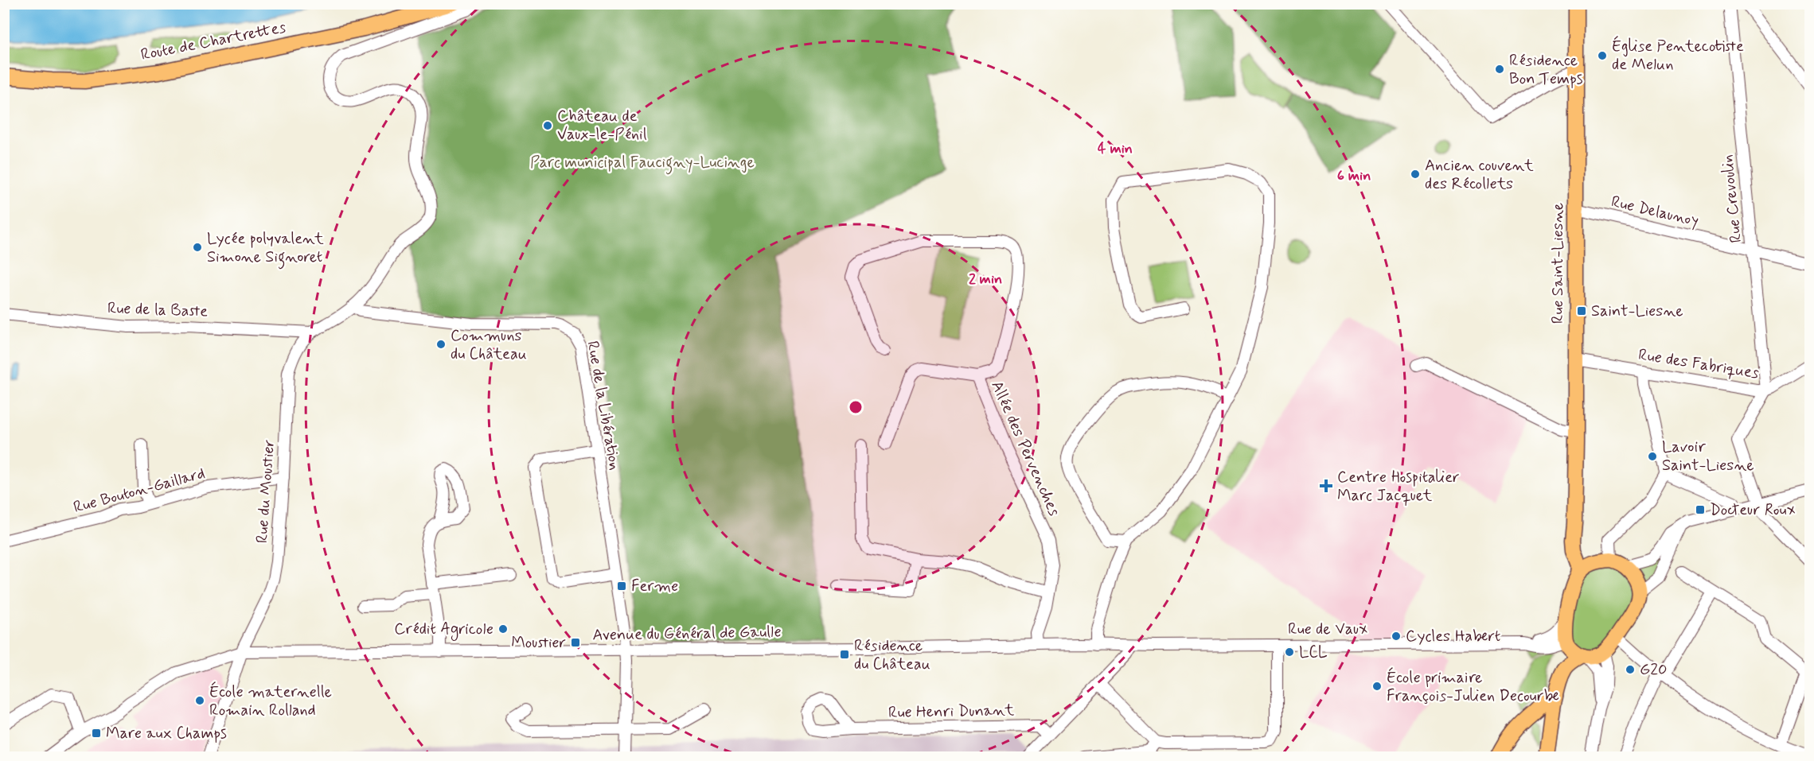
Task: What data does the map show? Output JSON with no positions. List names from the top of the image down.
{
  "streets": {
    "main road": ["Route de Chartrettes", "Rue Saint-Liesne"],
    "street": [
      "Rue Crevoulin",
      "Rue Delaunoy",
      "Rue de la Baste",
      "Rue des Fabriques",
      "Rue de la Libération",
      "Allée des Pervenches",
      "Rue Bouton-Gaillard",
      "Rue du Moustier",
      "Rue de Vaux",
      "Avenue du Général de Gaulle",
      "Rue Henri Dunant"
    ]
  },
  "crossings": [
    ["Rue Crevoulin", "Rue Delaunoy"],
    ["Rue Crevoulin", "Rue des Fabriques"],
    ["Rue Delaunoy", "Rue Saint-Liesne"],
    ["Rue Saint-Liesne", "Rue des Fabriques"],
    ["Rue Saint-Liesne", "Rue de Vaux"],
    ["Rue de la Baste", "Rue du Moustier"],
    ["Rue de la Libération", "Avenue du Général de Gaulle"],
    ["Allée des Pervenches", "Avenue du Général de Gaulle"],
    ["Rue Bouton-Gaillard", "Rue du Moustier"],
    ["Rue du Moustier", "Avenue du Général de Gaulle"],
    ["Rue de Vaux", "Avenue du Général de Gaulle"]
  ],
  "parks": ["Parc municipal Faucigny-Lucinge"],
  "places": {
    "other": [
      "Église Pentecotiste de Melun",
      "Résidence Bon Temps",
      "Château de Vaux-le-Pénil",
      "Ancien couvent des Récollets",
      "Lycée polyvalent Simone Signoret",
      "Communs du Château",
      "Lavoir Saint-Liesne",
      "Crédit Agricole",
      "Cycles Habert",
      "LCL",
      "G20",
      "École primaire François-Julien Decourbe",
      "École maternelle Romain Rolland"
    ],
    "transit": [
      "Saint-Liesne",
      "Docteur Roux",
      "Ferme",
      "Moustier",
      "Résidence du Château",
      "Mare aux Champs"
    ],
    "health": ["Centre Hospitalier Marc Jacquet"]
  },
  "rings": ["4 min", "6 min", "2 min"]
}
